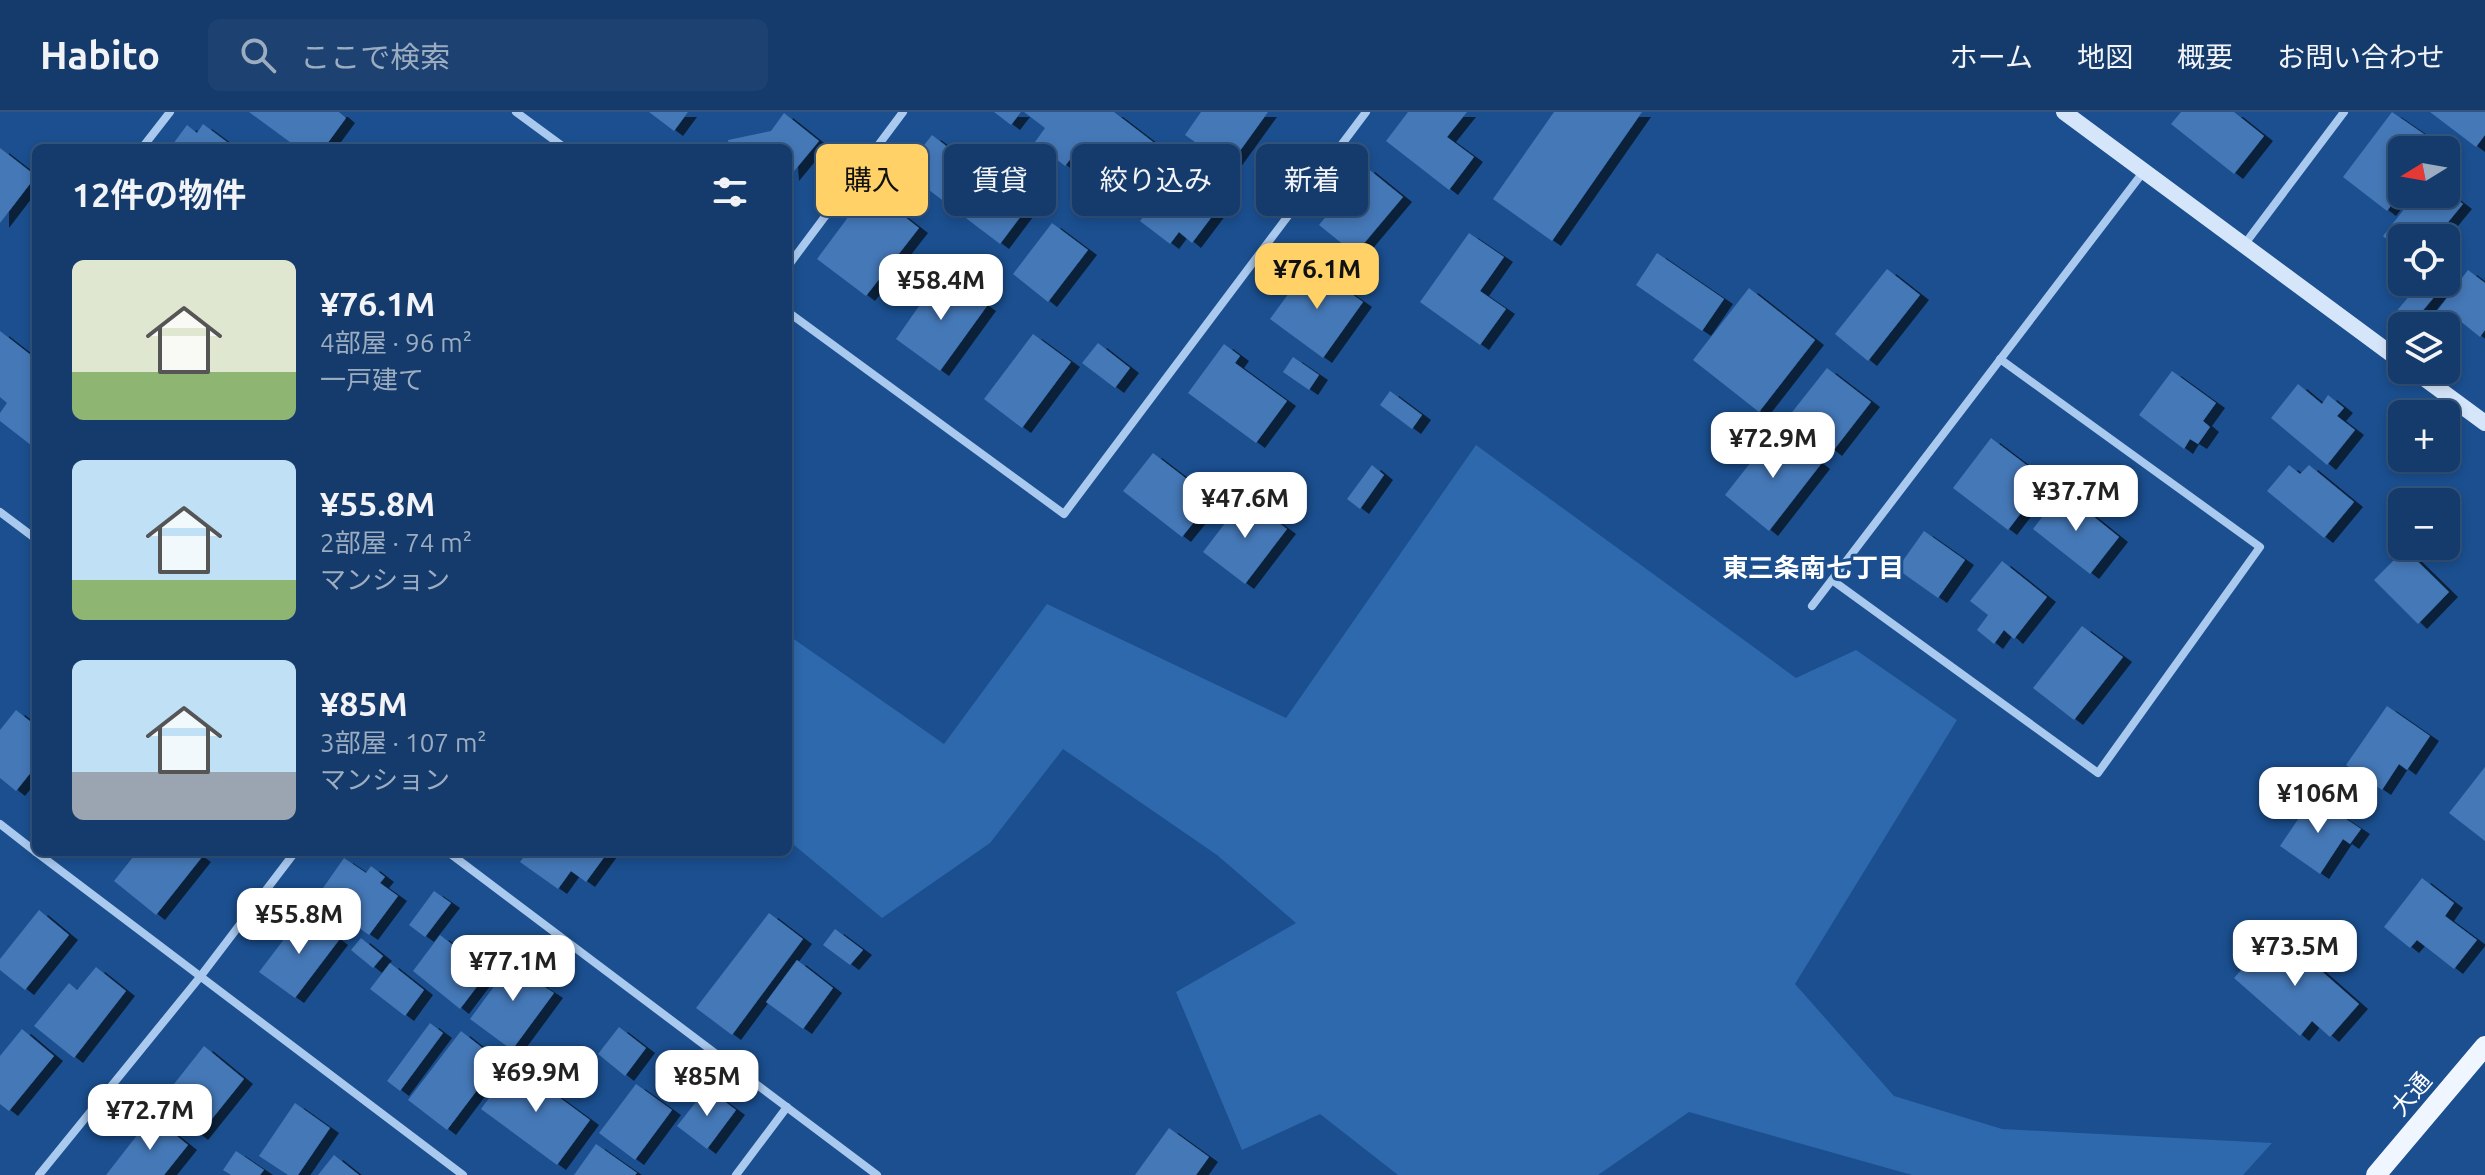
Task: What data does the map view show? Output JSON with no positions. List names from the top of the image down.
{
  "streets": {
    "main road": ["大通"]
  },
  "districts": ["東三条南七丁目"],
  "north": "left",
  "page": {
    "header": "Habito",
    "search": "ここで検索",
    "nav": [
      "ホーム",
      "地図",
      "概要",
      "お問い合わせ"
    ],
    "map_buttons": ["+", "−"],
    "chip": [
      "購入",
      "賃貸",
      "絞り込み",
      "新着"
    ],
    "heading": "12件の物件",
    "list": [
      {
        "name": "¥76.1M",
        "note": "4部屋 · 96 m² · 一戸建て"
      },
      {
        "name": "¥55.8M",
        "note": "2部屋 · 74 m² · マンション"
      },
      {
        "name": "¥85M",
        "note": "3部屋 · 107 m² · マンション"
      }
    ],
    "price": [
      "¥76.1M",
      "¥58.4M",
      "¥72.9M",
      "¥37.7M",
      "¥47.6M",
      "¥106M",
      "¥55.8M",
      "¥73.5M",
      "¥77.1M",
      "¥69.9M",
      "¥85M",
      "¥72.7M"
    ]
  }
}
